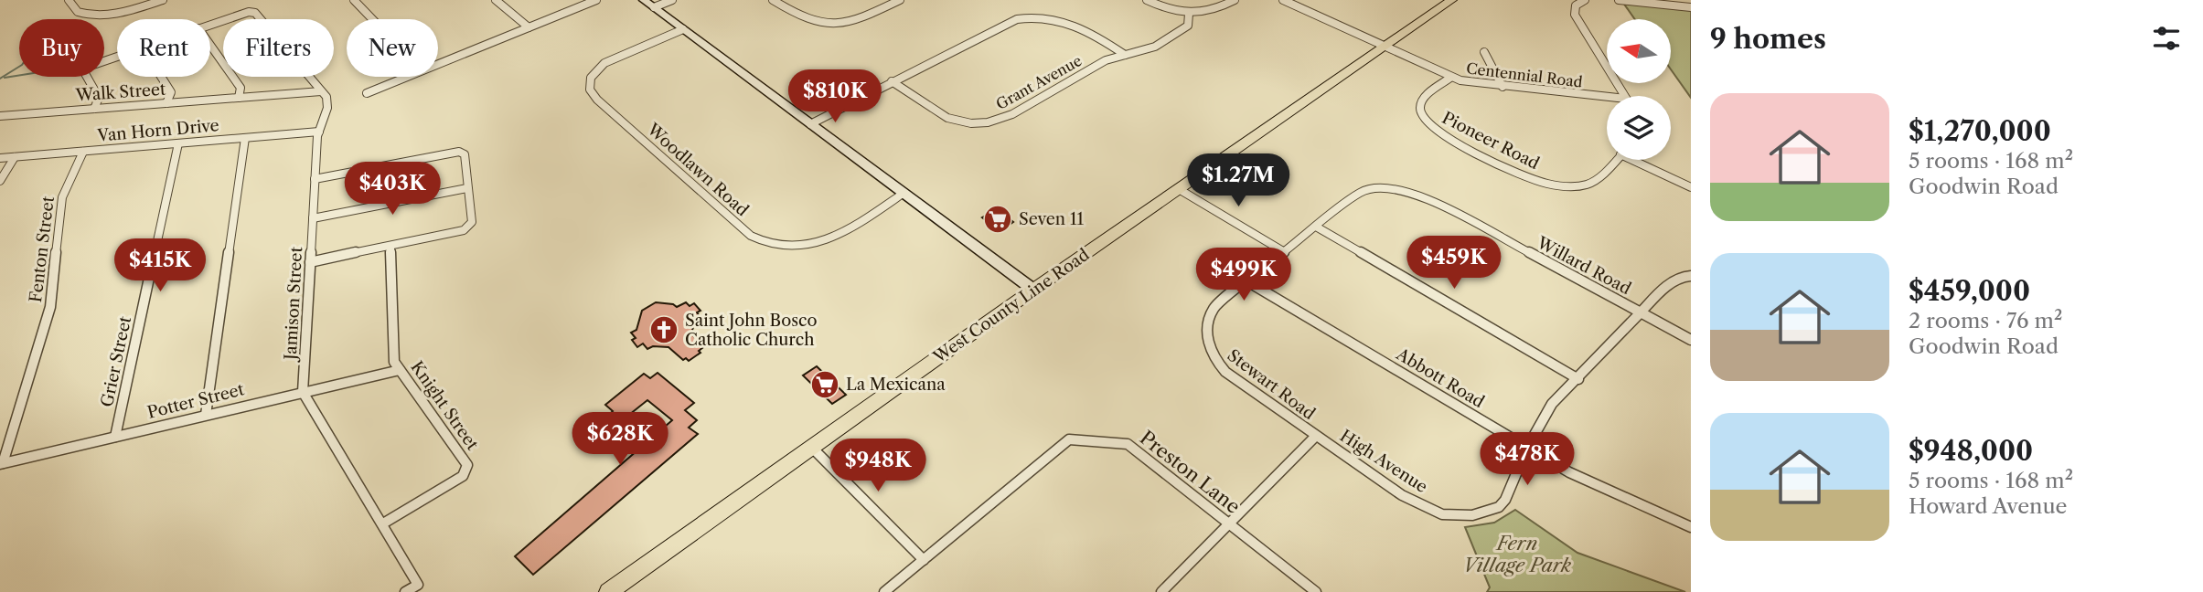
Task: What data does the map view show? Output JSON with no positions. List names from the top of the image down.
{
  "streets": {
    "main road": ["West County Line Road"],
    "street": [
      "Centennial Road",
      "Grant Avenue",
      "Walk Street",
      "Van Horn Drive",
      "Pioneer Road",
      "Woodlawn Road",
      "Fenton Street",
      "Willard Road",
      "Jamison Street",
      "Grier Street",
      "Abbott Road",
      "Stewart Road",
      "Potter Street",
      "Knight Street",
      "High Avenue",
      "Preston Lane"
    ]
  },
  "crossings": [
    ["Centennial Road", "Pioneer Road"],
    ["Centennial Road", "West County Line Road"],
    ["Walk Street", "Jamison Street"],
    ["Van Horn Drive", "Fenton Street"],
    ["Van Horn Drive", "Jamison Street"],
    ["Van Horn Drive", "Grier Street"],
    ["Fenton Street", "Potter Street"],
    ["Willard Road", "Stewart Road"],
    ["Willard Road", "High Avenue"],
    ["Jamison Street", "Potter Street"],
    ["Grier Street", "Potter Street"],
    ["Abbott Road", "Stewart Road"],
    ["Abbott Road", "High Avenue"],
    ["Stewart Road", "High Avenue"],
    ["Potter Street", "Knight Street"],
    ["High Avenue", "Preston Lane"]
  ],
  "parks": ["Fern Village Park"],
  "places": {
    "supermarket": ["Seven 11", "La Mexicana"],
    "church": ["Saint John Bosco Catholic Church"]
  },
  "north": "left",
  "page": {
    "heading": "9 homes",
    "chip": [
      "Buy",
      "Rent",
      "Filters",
      "New"
    ],
    "price": [
      "$810K",
      "$1.27M",
      "$403K",
      "$459K",
      "$415K",
      "$499K",
      "$628K",
      "$478K",
      "$948K"
    ],
    "list": [
      {
        "name": "$1,270,000",
        "note": "5 rooms · 168 m² · Goodwin Road"
      },
      {
        "name": "$459,000",
        "note": "2 rooms · 76 m² · Goodwin Road"
      },
      {
        "name": "$948,000",
        "note": "5 rooms · 168 m² · Howard Avenue"
      }
    ]
  }
}
